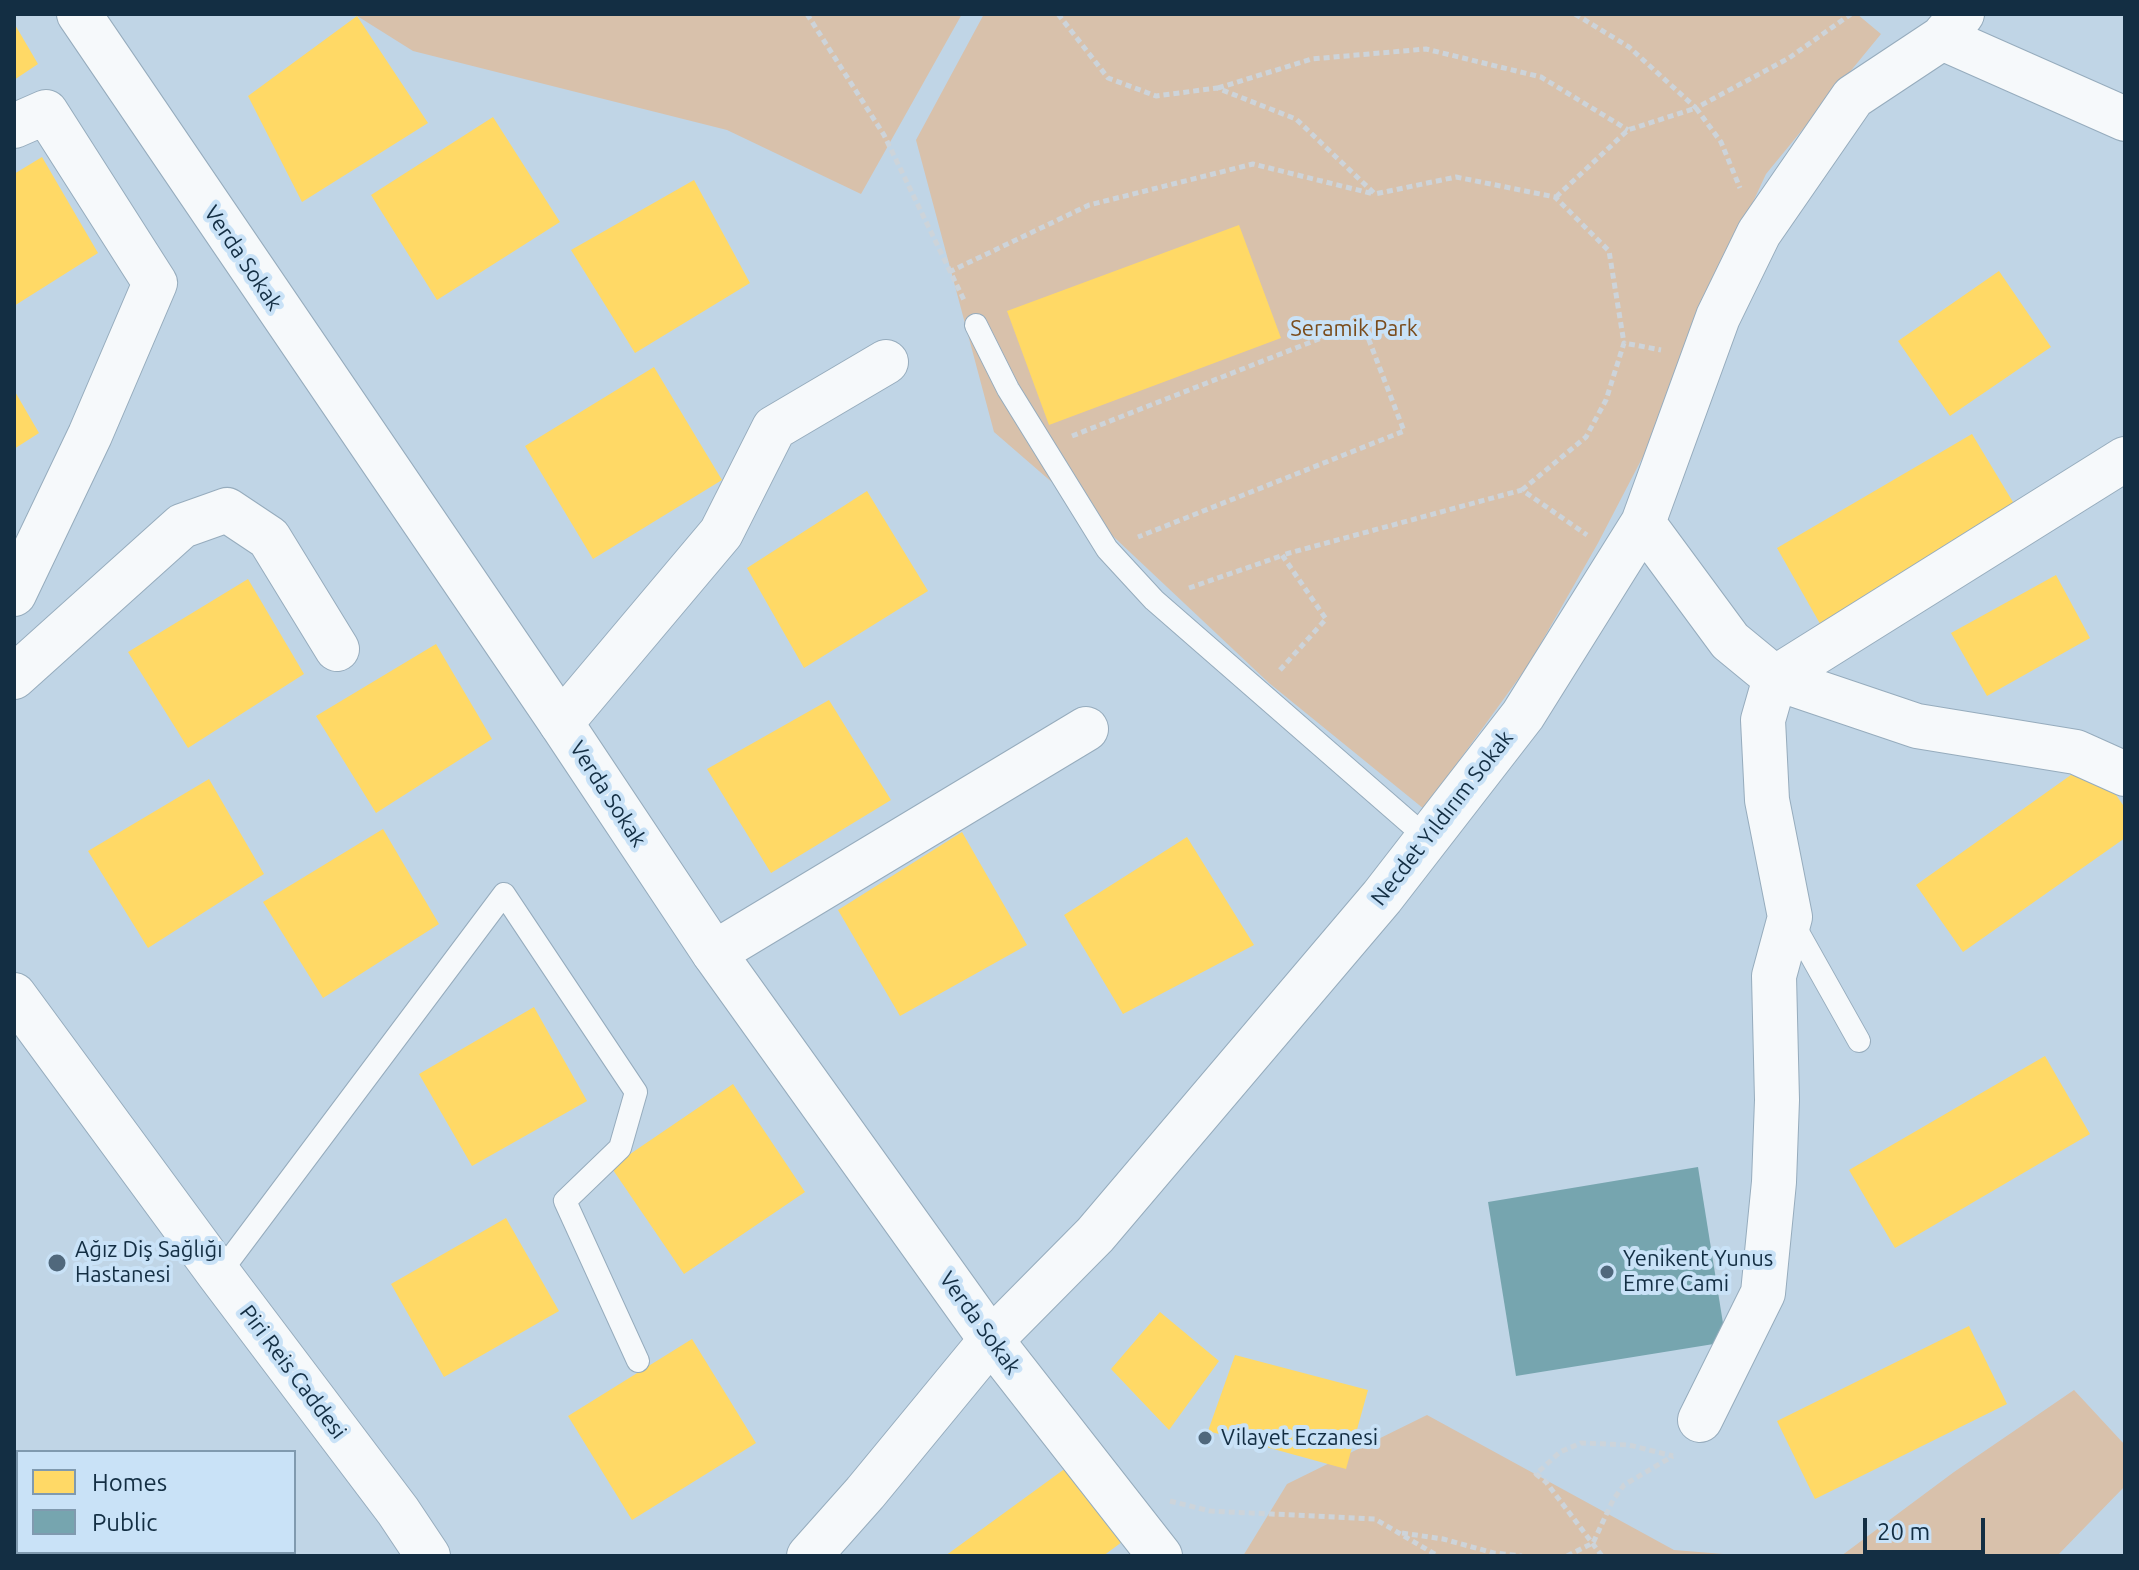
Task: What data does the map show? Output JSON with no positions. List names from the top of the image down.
{
  "streets": {
    "street": ["Verda Sokak", "Necdet Yıldırım Sokak", "Piri Reis Caddesi"]
  },
  "crossings": [
    ["Verda Sokak", "Necdet Yıldırım Sokak"]
  ],
  "parks": ["Seramik Park"],
  "places": ["Ağız Diş Sağlığı Hastanesi", "Yenikent Yunus Emre Cami", "Vilayet Eczanesi"],
  "legend": ["Homes", "Public"],
  "scale_bar": "20 m"
}
